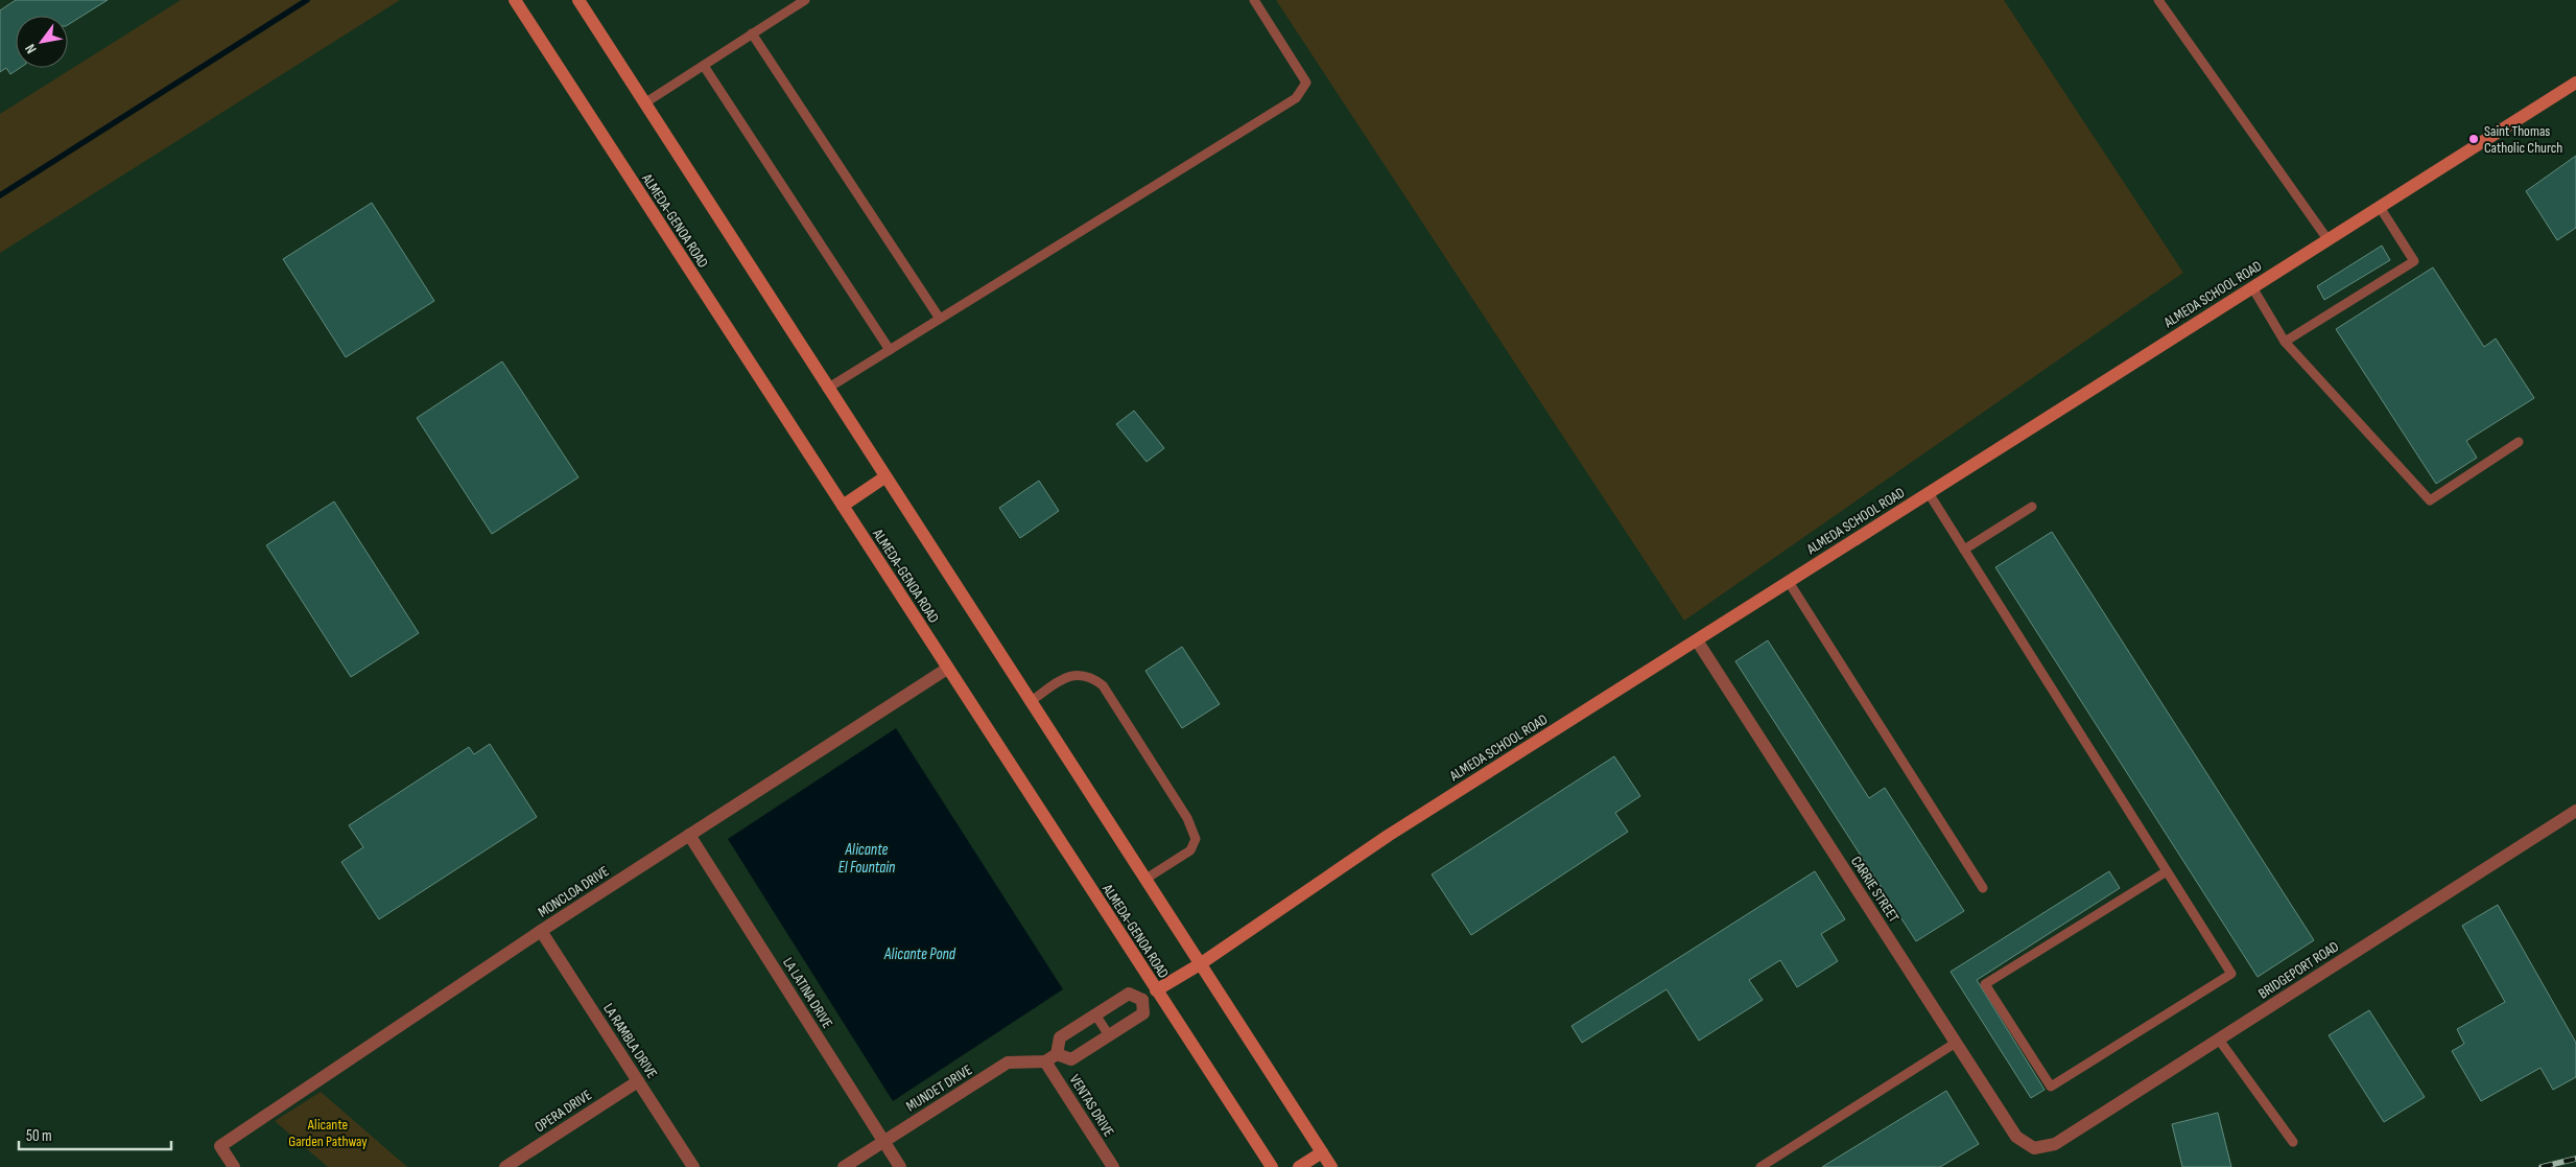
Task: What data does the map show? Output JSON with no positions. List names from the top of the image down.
{
  "streets": {
    "main road": ["ALMEDA-GENOA ROAD", "ALMEDA SCHOOL ROAD"],
    "street": [
      "CARRIE STREET",
      "MONCLOA DRIVE",
      "BRIDGEPORT ROAD",
      "LA LATINA DRIVE",
      "LA RAMBLA DRIVE",
      "MUNDET DRIVE",
      "VENTAS DRIVE",
      "OPERA DRIVE"
    ]
  },
  "crossings": [
    ["ALMEDA-GENOA ROAD", "ALMEDA SCHOOL ROAD"],
    ["ALMEDA-GENOA ROAD", "MONCLOA DRIVE"],
    ["ALMEDA SCHOOL ROAD", "CARRIE STREET"],
    ["CARRIE STREET", "BRIDGEPORT ROAD"],
    ["MONCLOA DRIVE", "LA LATINA DRIVE"],
    ["MONCLOA DRIVE", "LA RAMBLA DRIVE"],
    ["LA LATINA DRIVE", "MUNDET DRIVE"],
    ["LA RAMBLA DRIVE", "OPERA DRIVE"],
    ["MUNDET DRIVE", "VENTAS DRIVE"]
  ],
  "water": ["Alicante El Fountain", "Alicante Pond"],
  "parks": ["Alicante Garden Pathway"],
  "places": ["Saint Thomas Catholic Church"],
  "scale_bar": "50 m",
  "north": "bottom left"
}
